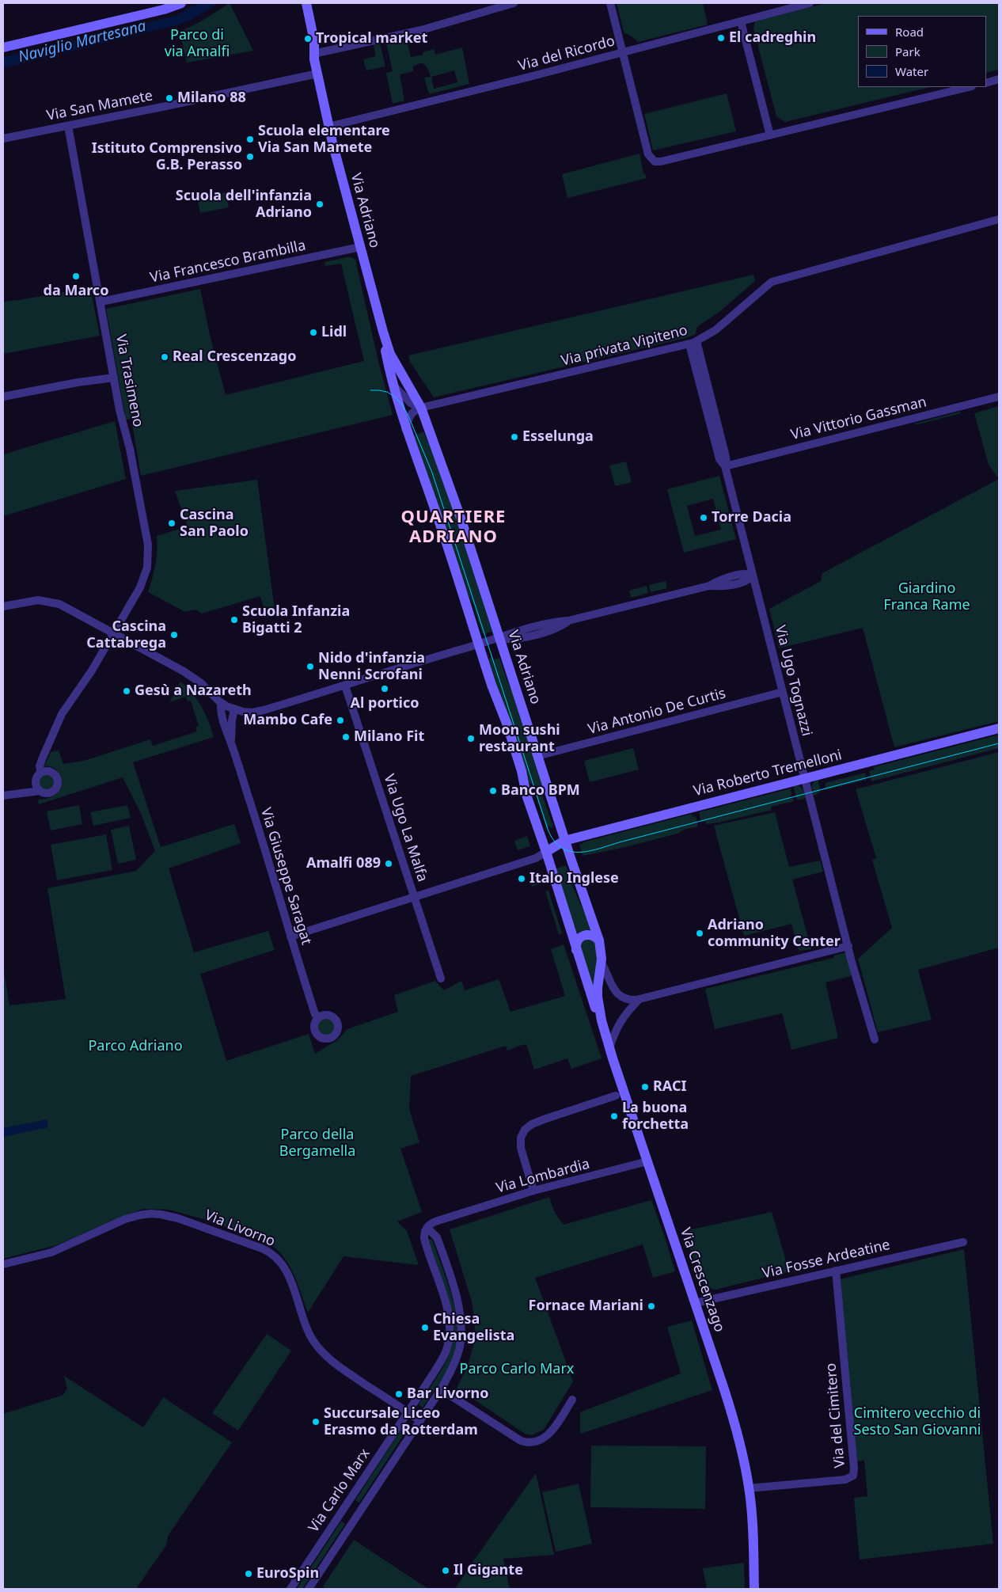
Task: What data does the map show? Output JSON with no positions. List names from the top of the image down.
{
  "streets": {
    "street": [
      "Via del Ricordo",
      "Via San Mamete",
      "Via Adriano",
      "Via Francesco Brambilla",
      "Via privata Vipiteno",
      "Via Trasimeno",
      "Via Vittorio Gassman",
      "Via Ugo Tognazzi",
      "Via Antonio De Curtis",
      "Via Roberto Tremelloni",
      "Via Ugo La Malfa",
      "Via Giuseppe Saragat",
      "Via Lombardia",
      "Via Livorno",
      "Via Fosse Ardeatine",
      "Via Crescenzago",
      "Via del Cimitero",
      "Via Carlo Marx"
    ]
  },
  "crossings": [
    ["Via del Ricordo", "Via Adriano"],
    ["Via San Mamete", "Via Adriano"],
    ["Via San Mamete", "Via Trasimeno"],
    ["Via Adriano", "Via Francesco Brambilla"],
    ["Via Adriano", "Via privata Vipiteno"],
    ["Via Adriano", "Via Antonio De Curtis"],
    ["Via Adriano", "Via Roberto Tremelloni"],
    ["Via Adriano", "Via Crescenzago"],
    ["Via Francesco Brambilla", "Via Trasimeno"],
    ["Via privata Vipiteno", "Via Ugo Tognazzi"],
    ["Via Vittorio Gassman", "Via Ugo Tognazzi"],
    ["Via Ugo Tognazzi", "Via Antonio De Curtis"],
    ["Via Ugo Tognazzi", "Via Roberto Tremelloni"],
    ["Via Lombardia", "Via Crescenzago"],
    ["Via Livorno", "Via Carlo Marx"],
    ["Via Fosse Ardeatine", "Via Crescenzago"],
    ["Via Fosse Ardeatine", "Via del Cimitero"],
    ["Via Crescenzago", "Via del Cimitero"]
  ],
  "districts": ["QUARTIERE ADRIANO"],
  "water": ["Naviglio Martesana"],
  "parks": [
    "Parco di via Amalfi",
    "Giardino Franca Rame",
    "Parco Adriano",
    "Parco della Bergamella",
    "Parco Carlo Marx",
    "Cimitero vecchio di Sesto San Giovanni"
  ],
  "places": [
    "El cadreghin",
    "Tropical market",
    "Milano 88",
    "Scuola elementare Via San Mamete",
    "Istituto Comprensivo G.B. Perasso",
    "Scuola dell'infanzia Adriano",
    "da Marco",
    "Lidl",
    "Real Crescenzago",
    "Esselunga",
    "Torre Dacia",
    "Cascina San Paolo",
    "Scuola Infanzia Bigatti 2",
    "Cascina Cattabrega",
    "Nido d'infanzia Nenni Scrofani",
    "Al portico",
    "Gesù a Nazareth",
    "Mambo Cafe",
    "Milano Fit",
    "Moon sushi restaurant",
    "Banco BPM",
    "Amalfi 089",
    "Italo Inglese",
    "Adriano community Center",
    "RACI",
    "La buona forchetta",
    "Fornace Mariani",
    "Chiesa Evangelista",
    "Bar Livorno",
    "Succursale Liceo Erasmo da Rotterdam",
    "Il Gigante",
    "EuroSpin"
  ],
  "legend": ["Road", "Park", "Water"]
}
